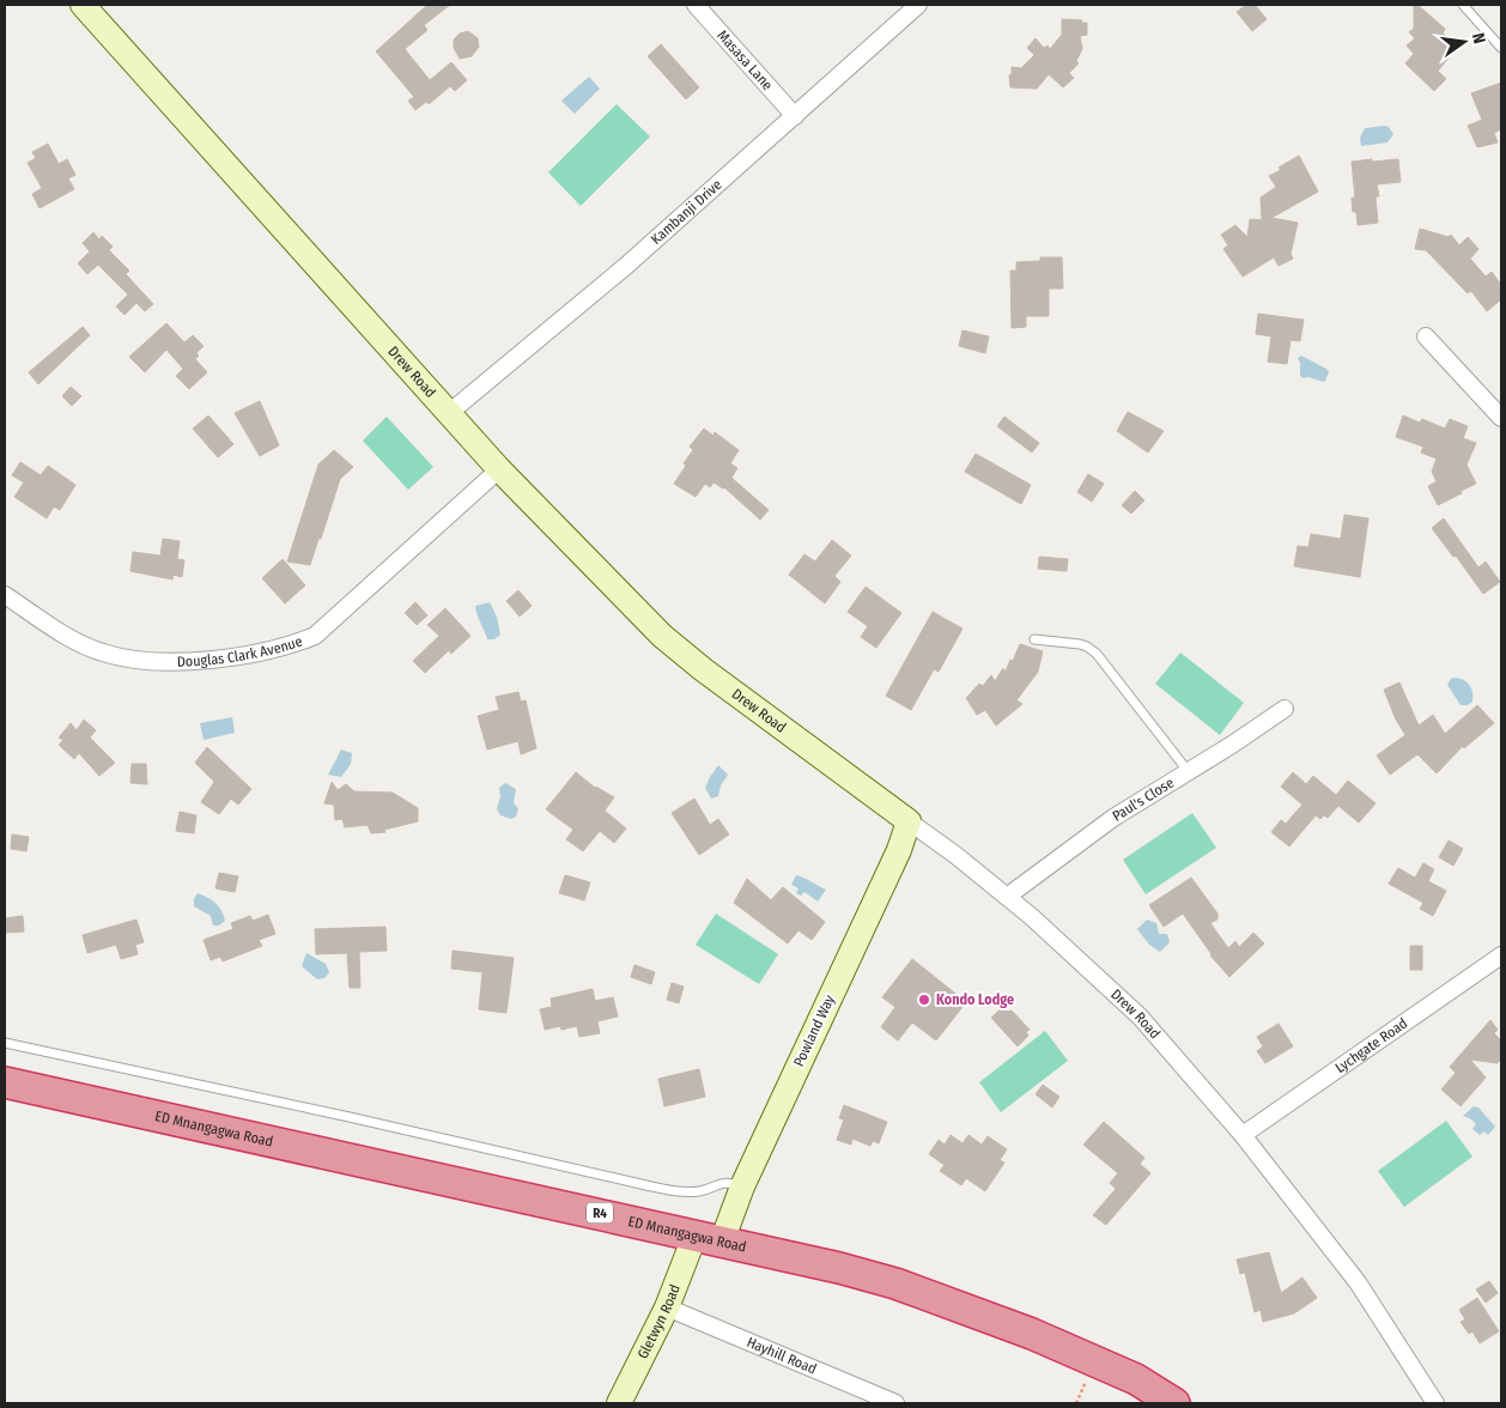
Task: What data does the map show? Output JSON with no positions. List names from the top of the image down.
{
  "streets": {
    "highway": ["ED Mnangagwa Road", "R4"],
    "street": [
      "Masasa Lane",
      "Kambanji Drive",
      "Drew Road",
      "Douglas Clark Avenue",
      "Paul's Close",
      "Powland Way",
      "Lychgate Road",
      "Gletwyn Road",
      "Hayhill Road"
    ]
  },
  "crossings": [
    ["Masasa Lane", "Kambanji Drive"],
    ["Kambanji Drive", "Drew Road"],
    ["Drew Road", "Douglas Clark Avenue"],
    ["Drew Road", "Paul's Close"],
    ["Drew Road", "Powland Way"],
    ["Drew Road", "Lychgate Road"],
    ["Powland Way", "ED Mnangagwa Road"],
    ["Powland Way", "Gletwyn Road"],
    ["ED Mnangagwa Road", "Gletwyn Road"],
    ["Gletwyn Road", "Hayhill Road"]
  ],
  "places": ["Kondo Lodge"],
  "north": "right"
}
